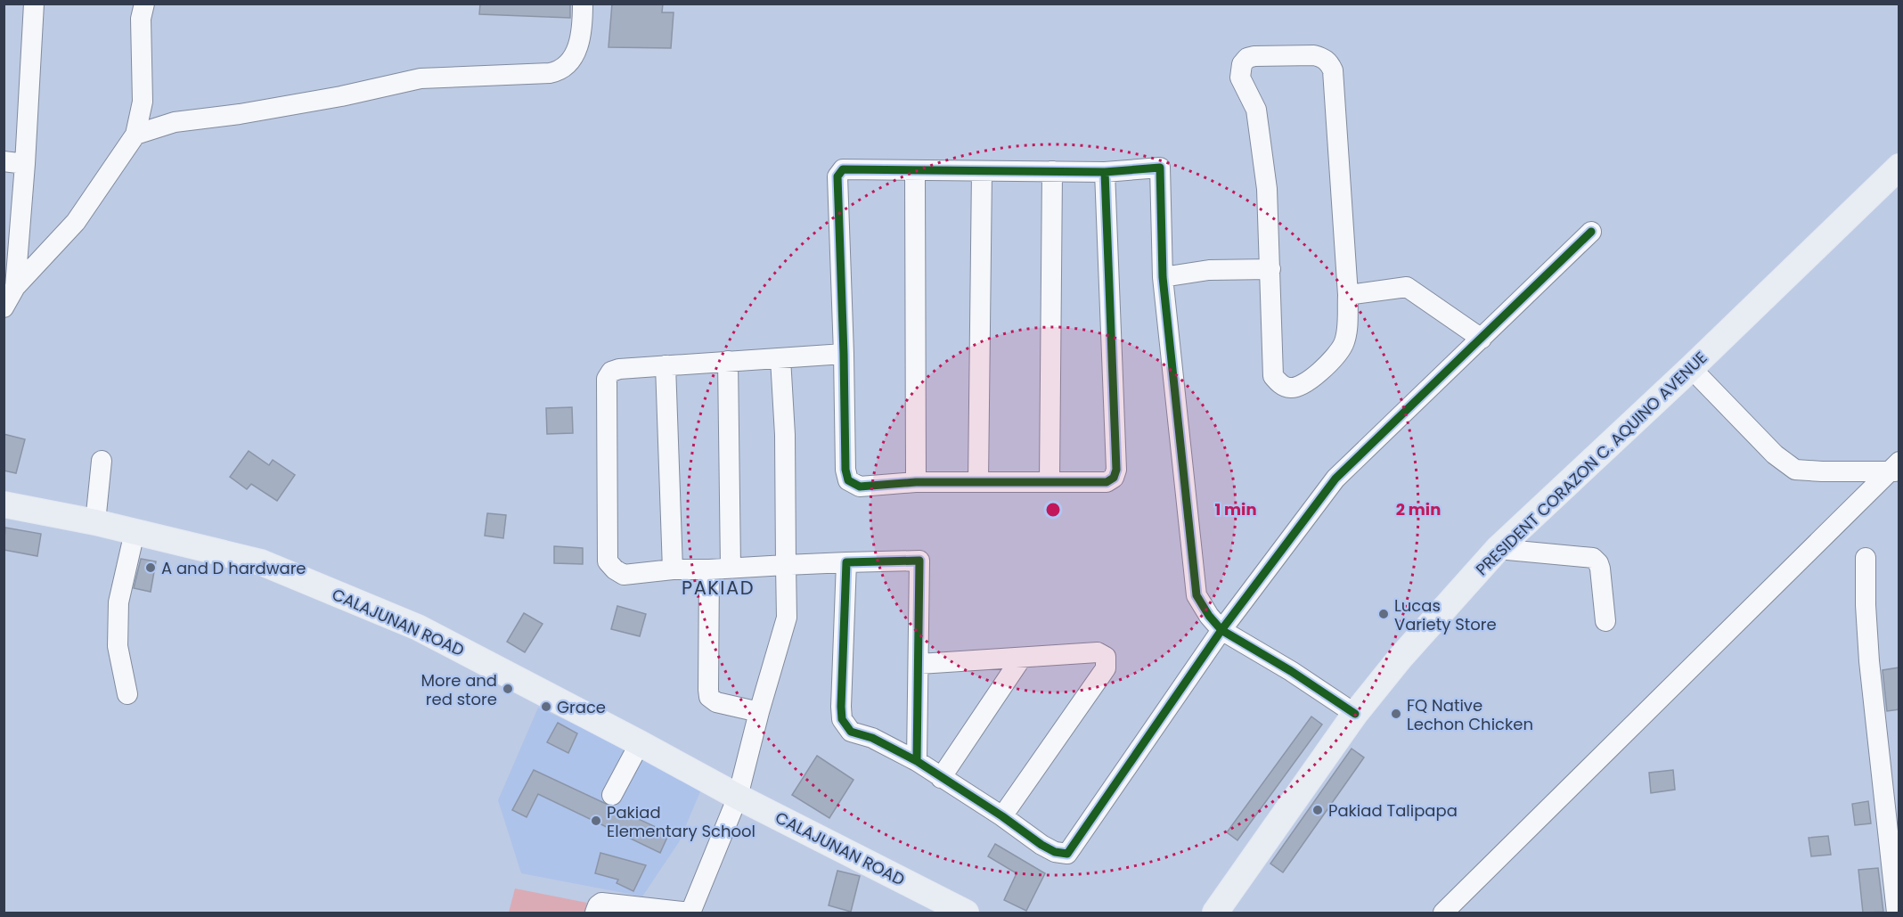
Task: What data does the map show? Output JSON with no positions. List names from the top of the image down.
{
  "streets": {
    "main road": ["PRESIDENT CORAZON C. AQUINO AVENUE", "CALAJUNAN ROAD"]
  },
  "districts": ["PAKIAD"],
  "places": [
    "A and D hardware",
    "Lucas Variety Store",
    "More and red store",
    "Grace",
    "FQ Native Lechon Chicken",
    "Pakiad Talipapa",
    "Pakiad Elementary School"
  ],
  "rings": ["1 min", "2 min"]
}
